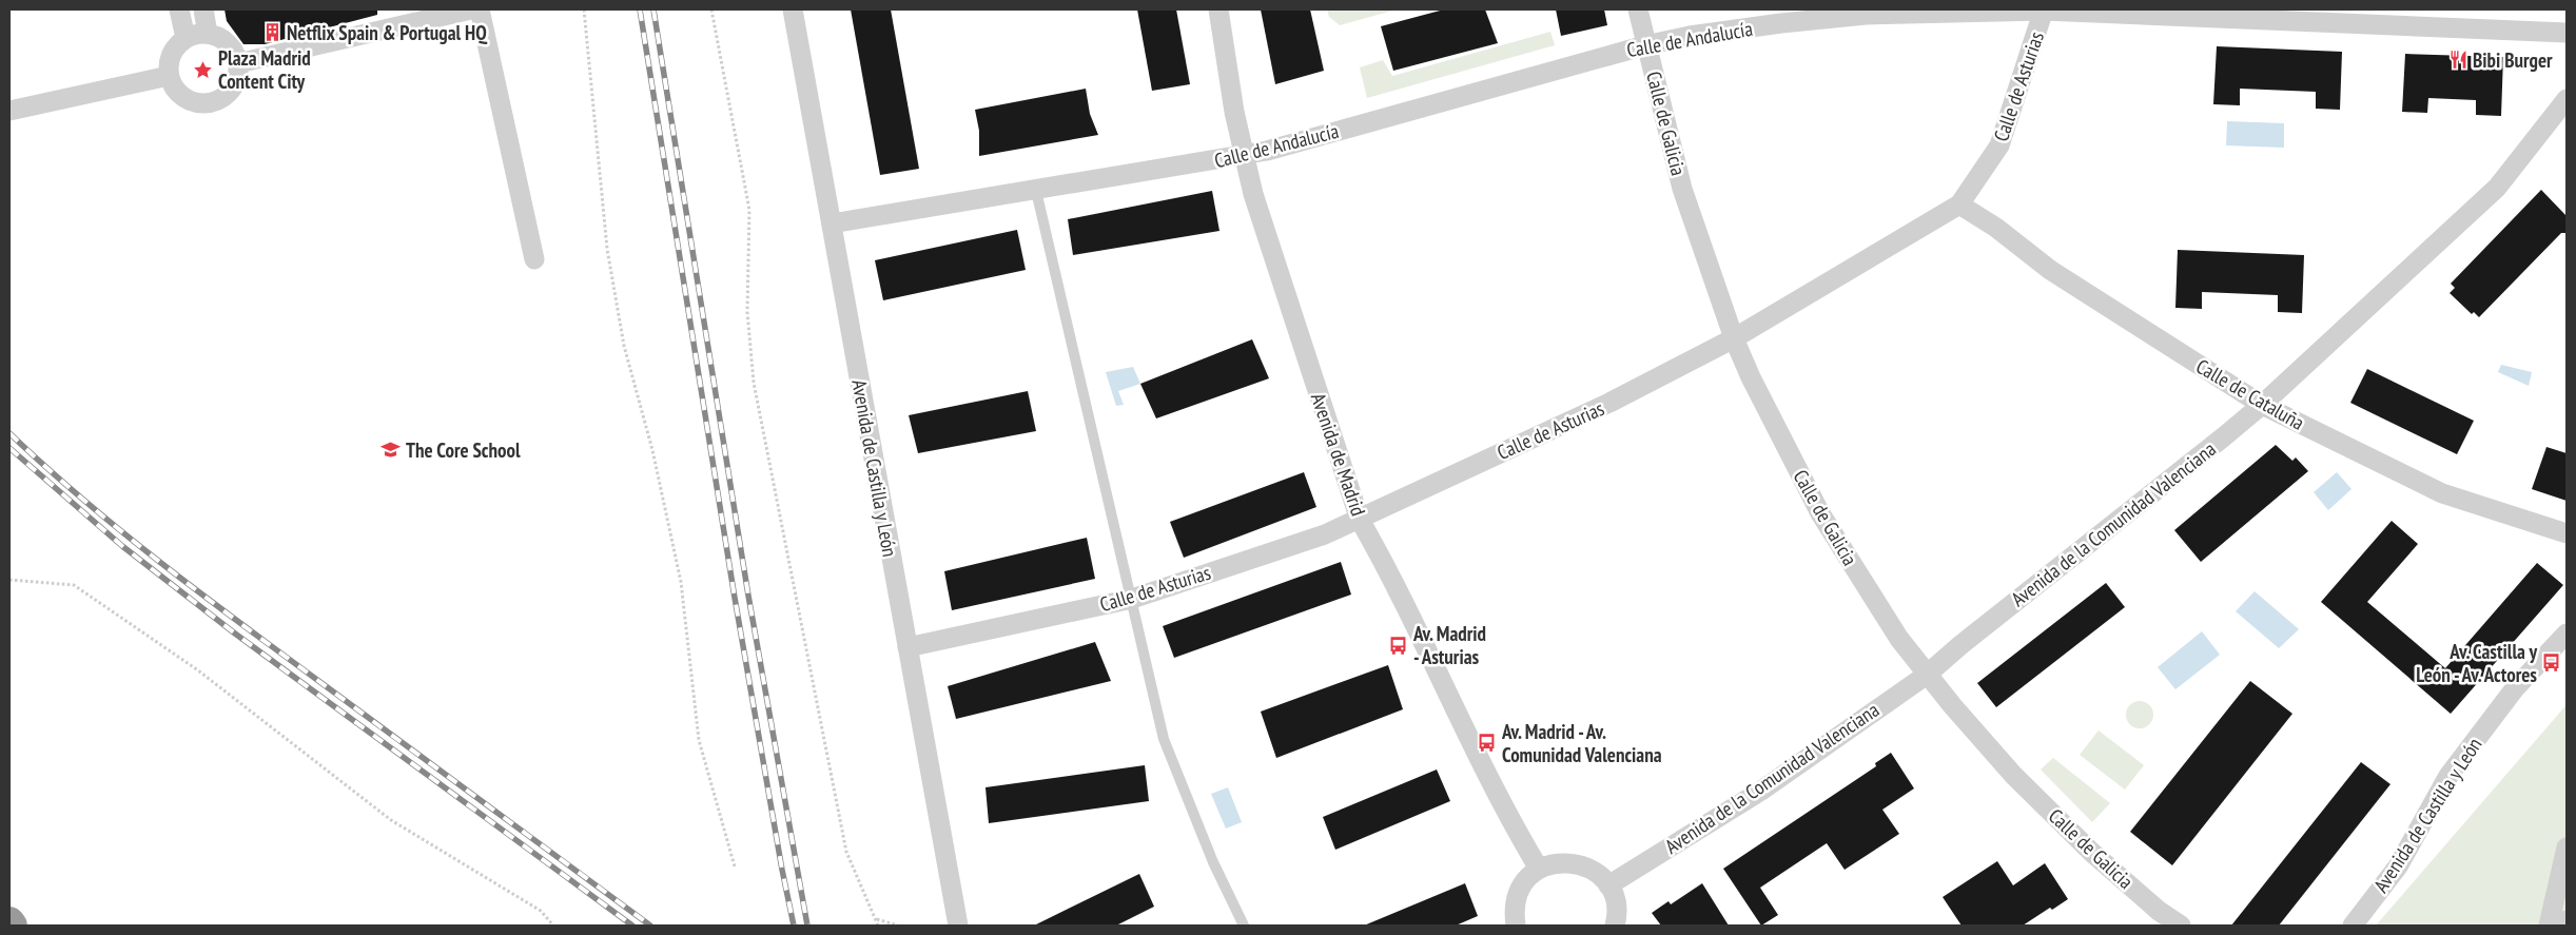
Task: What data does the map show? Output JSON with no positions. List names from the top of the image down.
{
  "streets": {
    "street": [
      "Calle de Andalucía",
      "Calle de Asturias",
      "Calle de Galicia",
      "Calle de Cataluña",
      "Avenida de Madrid",
      "Avenida de Castilla y León",
      "Avenida de la Comunidad Valenciana"
    ]
  },
  "crossings": [
    ["Calle de Andalucía", "Calle de Asturias"],
    ["Calle de Andalucía", "Calle de Galicia"],
    ["Calle de Andalucía", "Avenida de Madrid"],
    ["Calle de Andalucía", "Avenida de Castilla y León"],
    ["Calle de Asturias", "Calle de Galicia"],
    ["Calle de Asturias", "Calle de Cataluña"],
    ["Calle de Asturias", "Avenida de Madrid"],
    ["Calle de Asturias", "Avenida de Castilla y León"],
    ["Calle de Galicia", "Avenida de la Comunidad Valenciana"],
    ["Calle de Cataluña", "Avenida de la Comunidad Valenciana"]
  ],
  "places": {
    "building": ["Netflix Spain & Portugal HQ"],
    "restaurant": ["Bibi Burger"],
    "place": ["Plaza Madrid Content City"],
    "school or university": ["The Core School"],
    "bus stop": ["Av. Madrid - Asturias", "Av. Castilla y León - Av. Actores", "Av. Madrid - Av. Comunidad Valenciana"]
  }
}
